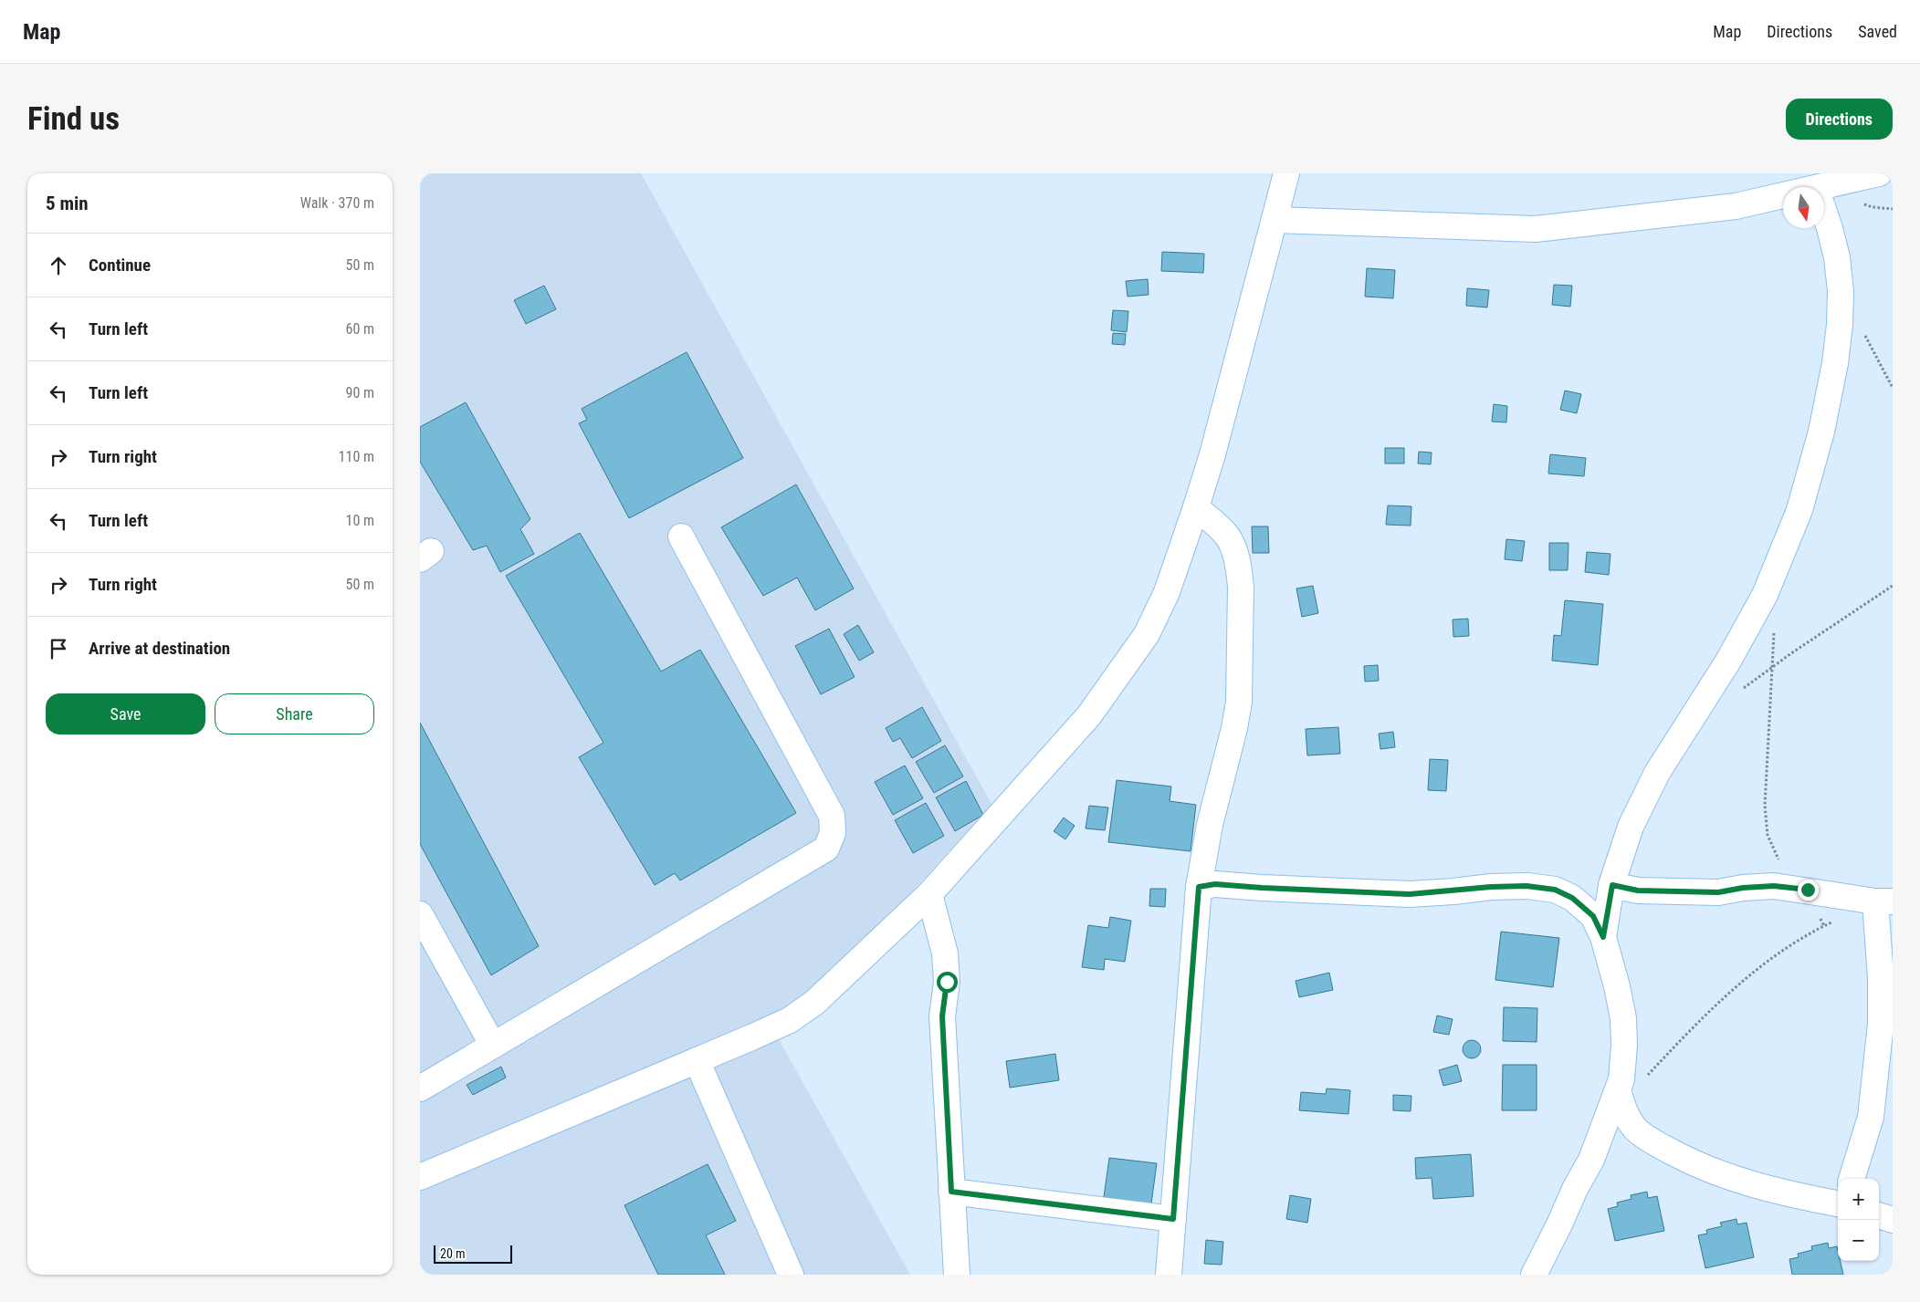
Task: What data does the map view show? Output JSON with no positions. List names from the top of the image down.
{
  "scale_bar": "20 m",
  "north": "bottom",
  "page": {
    "header": "Map",
    "nav": ["Map", "Directions", "Saved"],
    "buttons": [
      "Directions",
      ["Save", "Share"]
    ],
    "title": "Find us",
    "heading": ["5 min", "Walk · 370 m"],
    "list": [
      ["Continue", "50 m"],
      ["Turn left", "60 m"],
      ["Turn left", "90 m"],
      ["Turn right", "110 m"],
      ["Turn left", "10 m"],
      ["Turn right", "50 m"],
      "Arrive at destination"
    ],
    "map_buttons": ["+", "−"],
    "scale": "20 m"
  }
}
